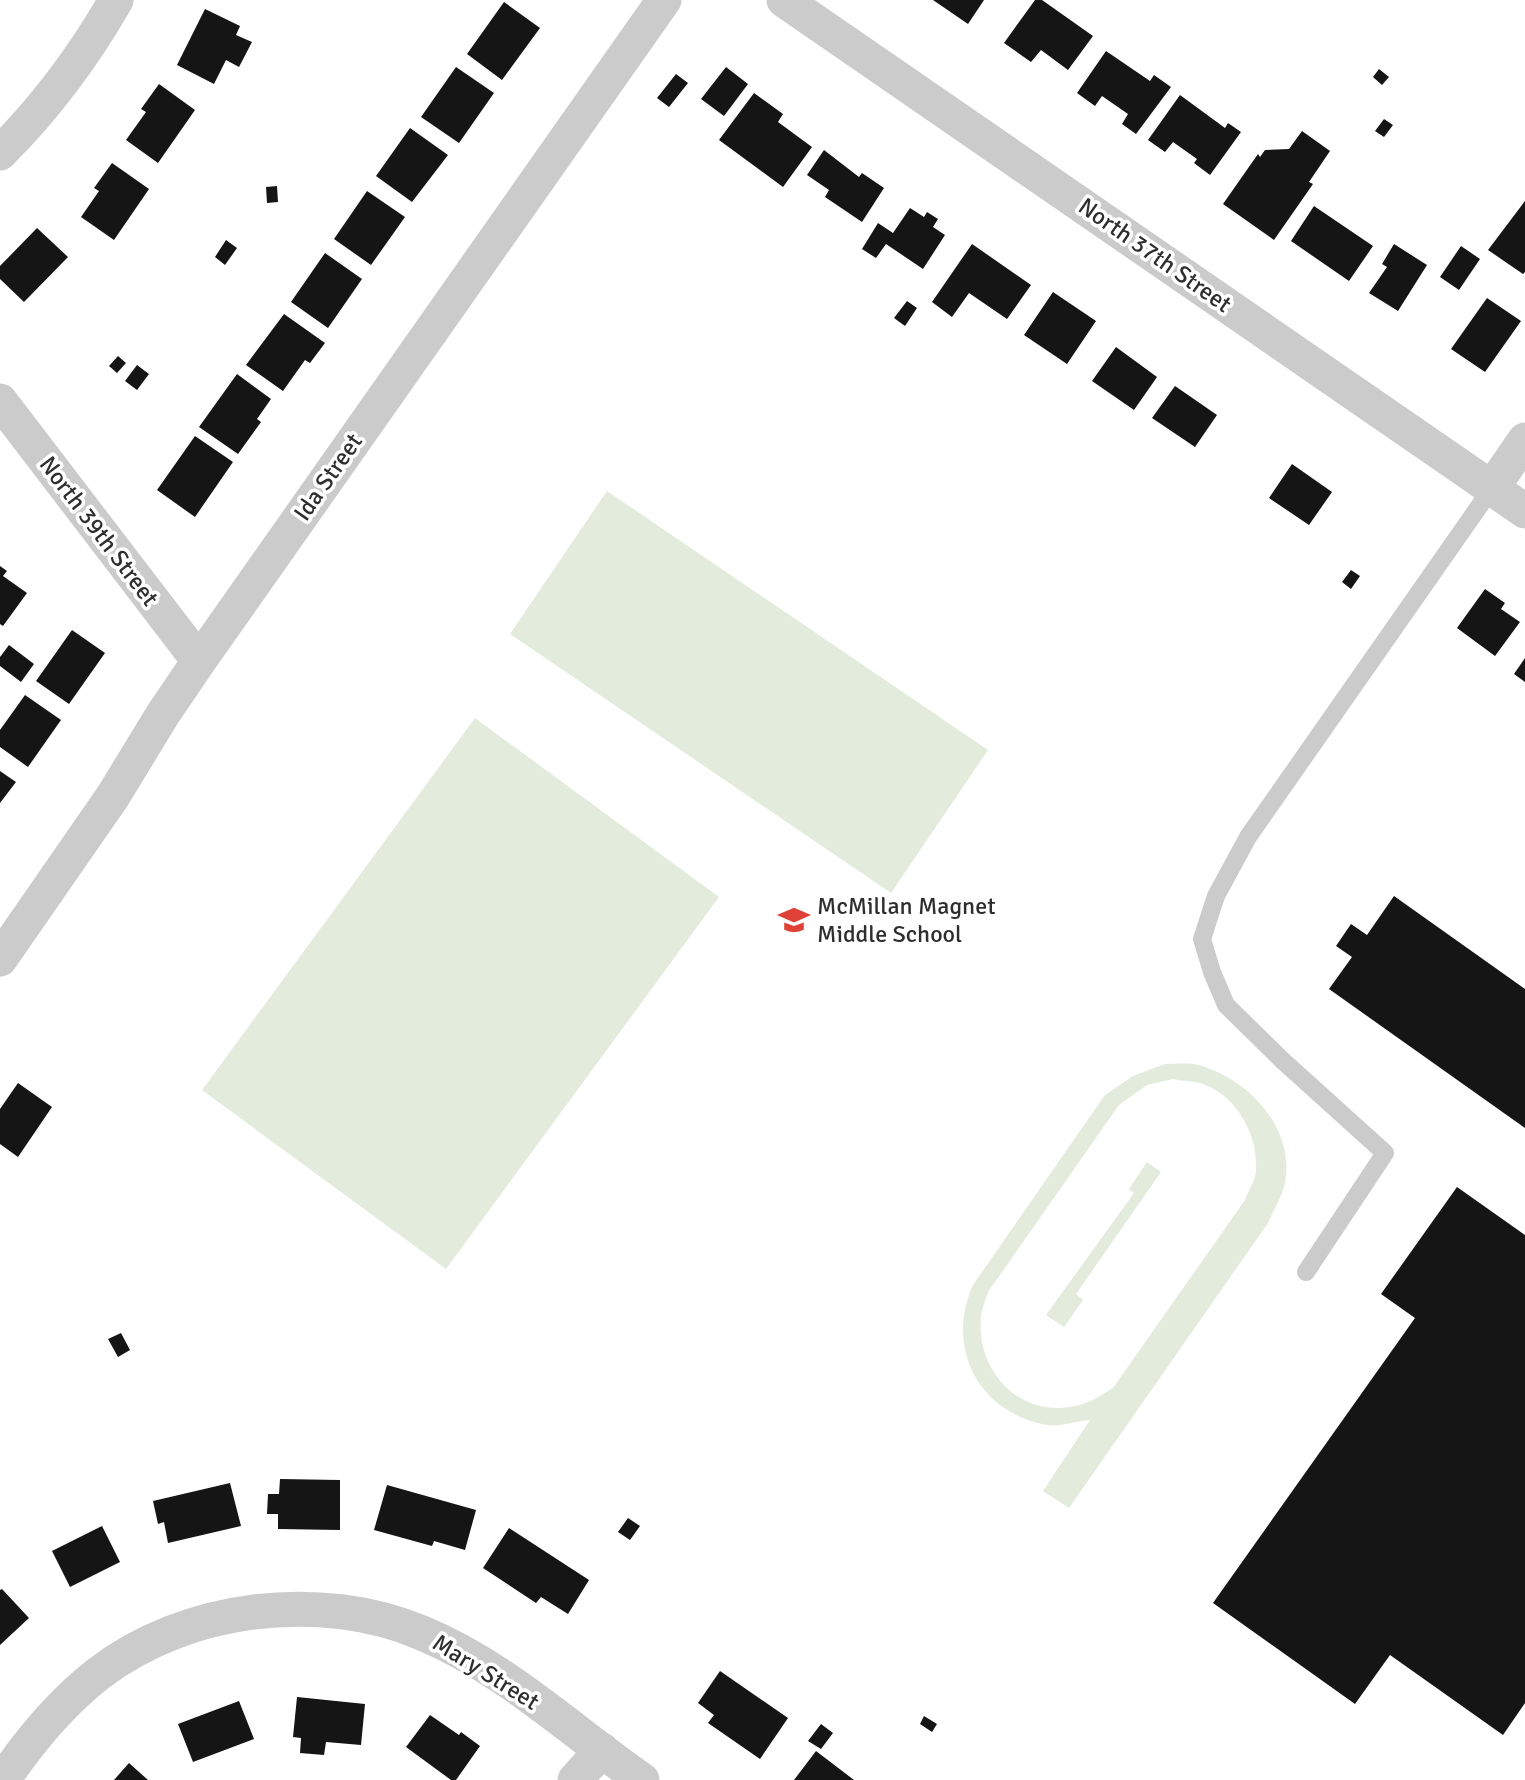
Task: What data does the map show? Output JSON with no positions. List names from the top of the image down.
{
  "streets": {
    "street": [
      "North 37th Street",
      "Ida Street",
      "North 39th Street",
      "Mary Street"
    ]
  },
  "crossings": [
    ["Ida Street", "North 39th Street"]
  ],
  "places": {
    "school or university": ["McMillan Magnet Middle School"]
  }
}
